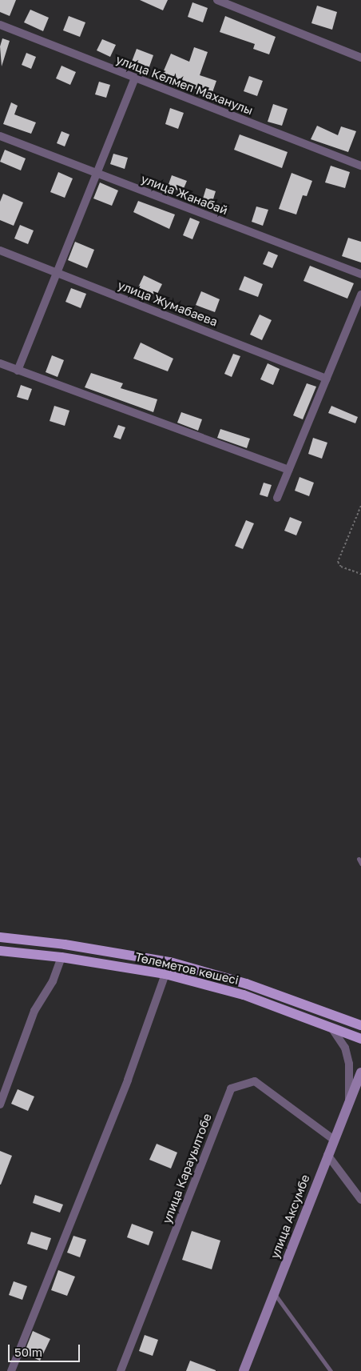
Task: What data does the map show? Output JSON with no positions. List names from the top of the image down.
{
  "streets": {
    "main road": ["Төлеметов көшесі", "улица Аксумбе"],
    "street": [
      "улица Келмеп Маханулы",
      "улица Жанабай",
      "улица Жумабаева",
      "улица Карауылтобе"
    ]
  },
  "crossings": [
    ["улица Карауылтобе", "улица Аксумбе"]
  ],
  "scale_bar": "50 m"
}
